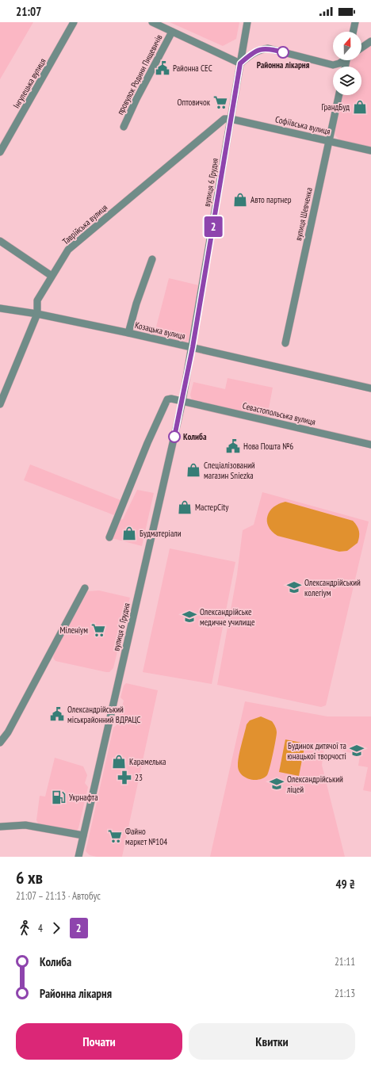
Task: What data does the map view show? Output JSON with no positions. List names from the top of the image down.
{
  "streets": {
    "street": [
      "провулок Родини Пищевичів",
      "Інгулецька вулиця",
      "Софіївська вулиця",
      "вулиця 6 Грудня",
      "вулиця Шевченка",
      "Таврійська вулиця",
      "Козацька вулиця",
      "Севастопольська вулиця"
    ]
  },
  "crossings": [
    ["Софіївська вулиця", "вулиця 6 Грудня"],
    ["Софіївська вулиця", "вулиця Шевченка"],
    ["Софіївська вулиця", "Таврійська вулиця"],
    ["вулиця 6 Грудня", "Таврійська вулиця"],
    ["вулиця 6 Грудня", "Козацька вулиця"],
    ["вулиця 6 Грудня", "Севастопольська вулиця"],
    ["Таврійська вулиця", "Козацька вулиця"]
  ],
  "places": {
    "other": ["Районна лікарня", "Колиба"],
    "public building": ["Районна СЕС", "Нова Пошта №6", "Олександрійський міськрайонний ВДРАЦС"],
    "supermarket": ["Оптовичок", "Міленіум", "Файно маркет №104"],
    "shop": [
      "ГрандБуд",
      "Авто партнер",
      "Спеціалізований магазин Sniezka",
      "МастерCity",
      "Будматеріали",
      "Карамелька"
    ],
    "school or university": [
      "Олександрійський колегіум",
      "Олександрійське медичне училище",
      "Будинок дитячої та юнацької творчості",
      "Олександрійський ліцей"
    ],
    "pharmacy": ["23"],
    "fuel station": ["Укрнафта"]
  },
  "lines": ["bus line 2"],
  "north": "top",
  "page": {
    "status": "21:07",
    "on_map": "2",
    "heading": ["6 хв", "21:07 – 21:13 · Автобус", "49 ₴"],
    "legs": ["4", "2"],
    "list": [
      {
        "name": "Колиба",
        "value": "21:11"
      },
      {
        "name": "Районна лікарня",
        "value": "21:13"
      }
    ],
    "buttons": ["Почати", "Квитки"]
  }
}
